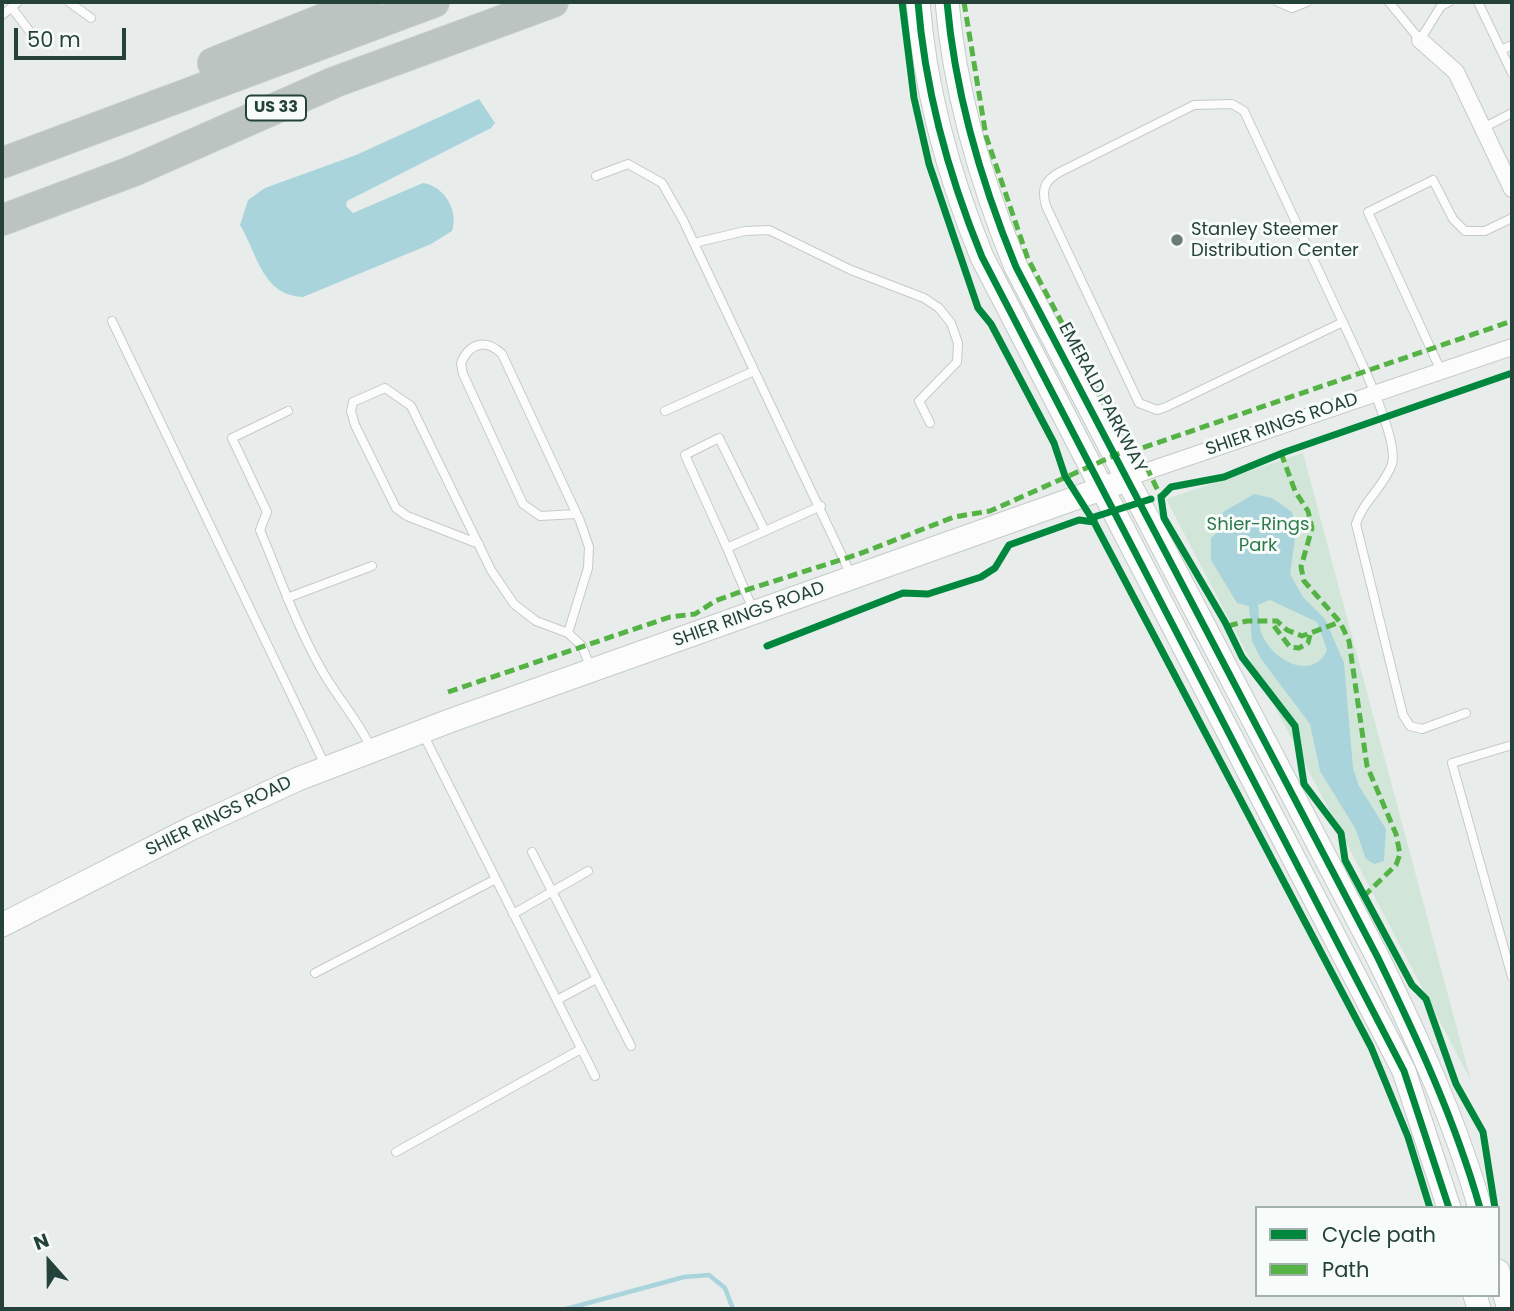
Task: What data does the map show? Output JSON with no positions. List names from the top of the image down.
{
  "streets": {
    "highway": ["US 33"],
    "main road": ["EMERALD PARKWAY", "SHIER RINGS ROAD"]
  },
  "crossings": [
    ["EMERALD PARKWAY", "SHIER RINGS ROAD"]
  ],
  "parks": ["Shier-Rings Park"],
  "places": ["Stanley Steemer Distribution Center"],
  "legend": ["Cycle path", "Path"],
  "scale_bar": "50 m",
  "north": "top"
}
